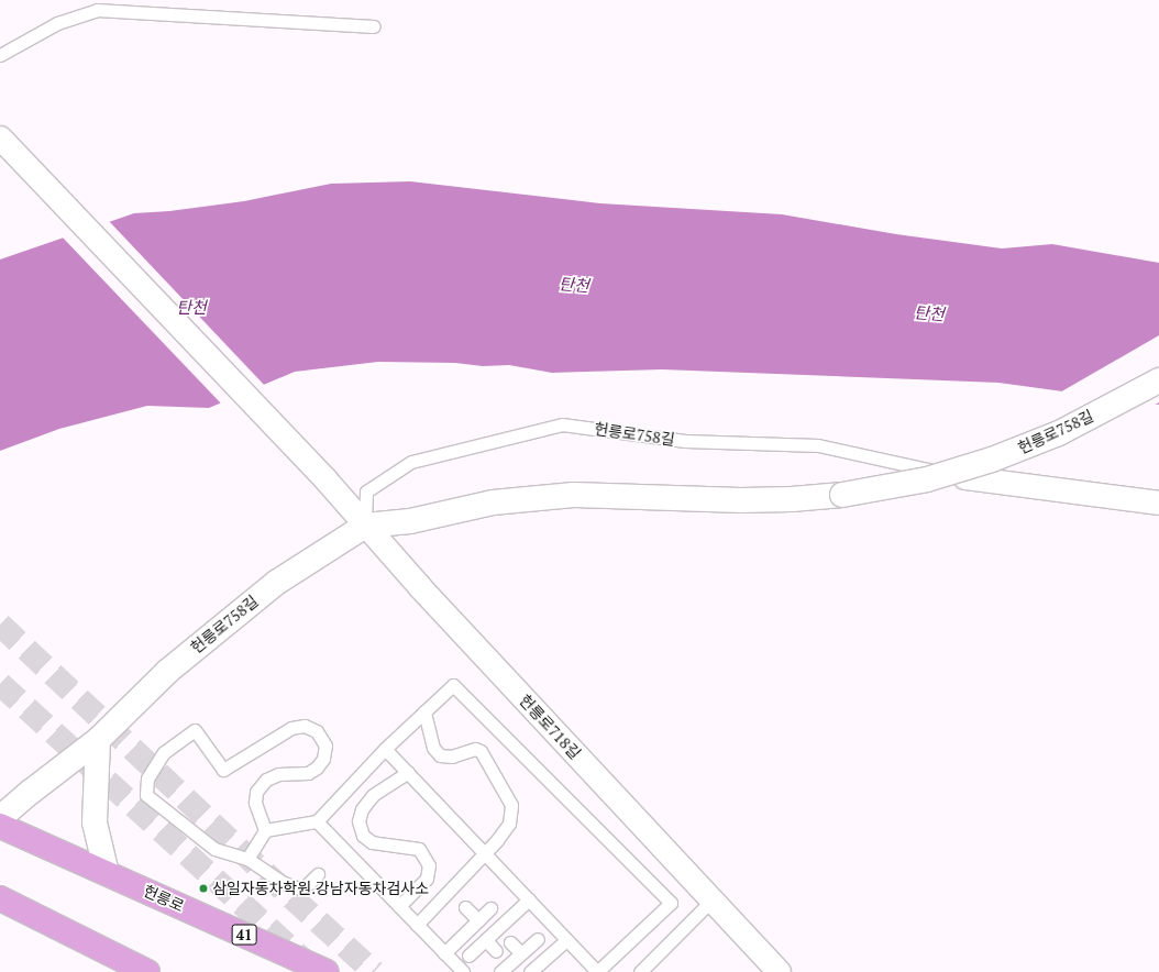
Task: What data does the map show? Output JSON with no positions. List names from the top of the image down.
{
  "streets": {
    "main road": ["헌릉로", "41"],
    "street": ["헌릉로758길", "헌릉로718길"]
  },
  "crossings": [
    ["헌릉로758길", "헌릉로718길"]
  ],
  "water": ["탄천"],
  "places": ["삼일자동차학원.강남자동차검사소"]
}
